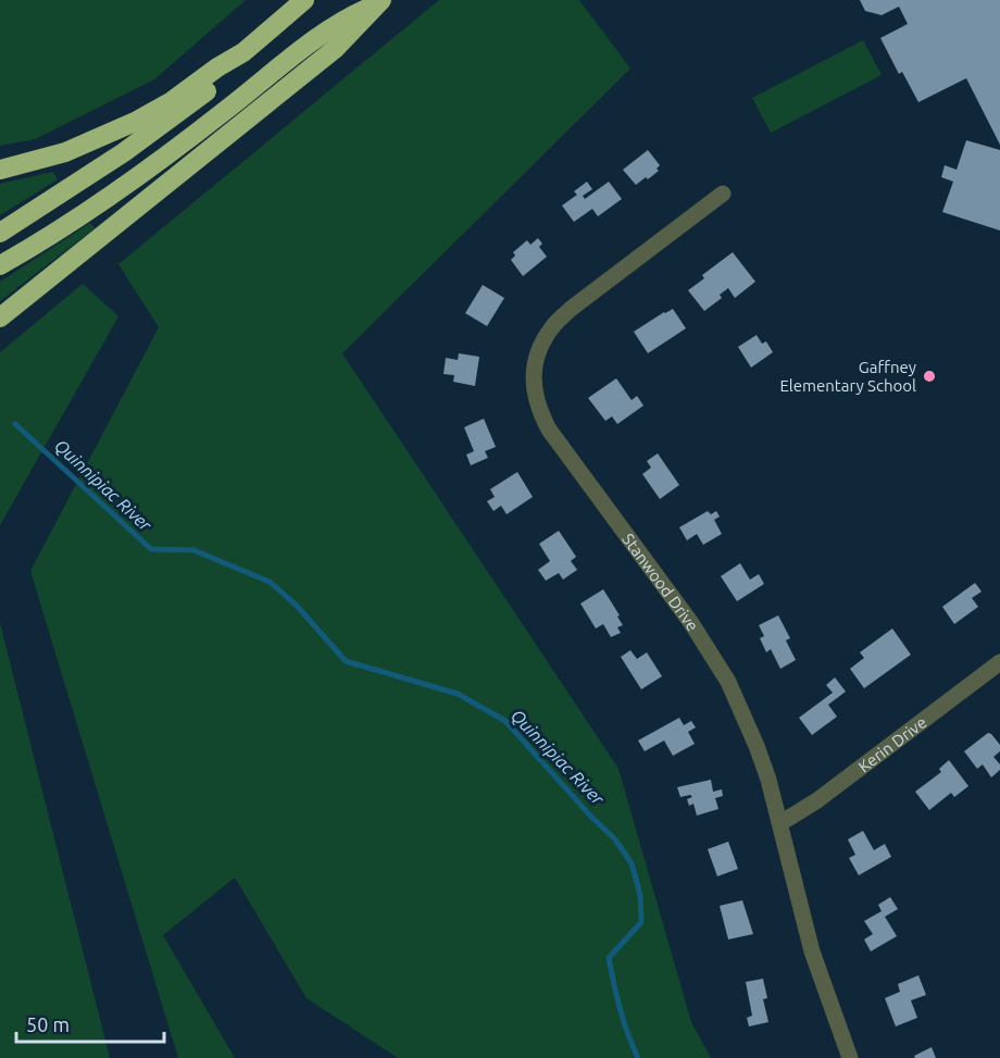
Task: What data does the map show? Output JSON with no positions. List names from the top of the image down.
{
  "streets": {
    "street": ["Stanwood Drive", "Kerin Drive"]
  },
  "crossings": [
    ["Stanwood Drive", "Kerin Drive"]
  ],
  "water": ["Quinnipiac River"],
  "places": ["Gaffney Elementary School"],
  "scale_bar": "50 m"
}
